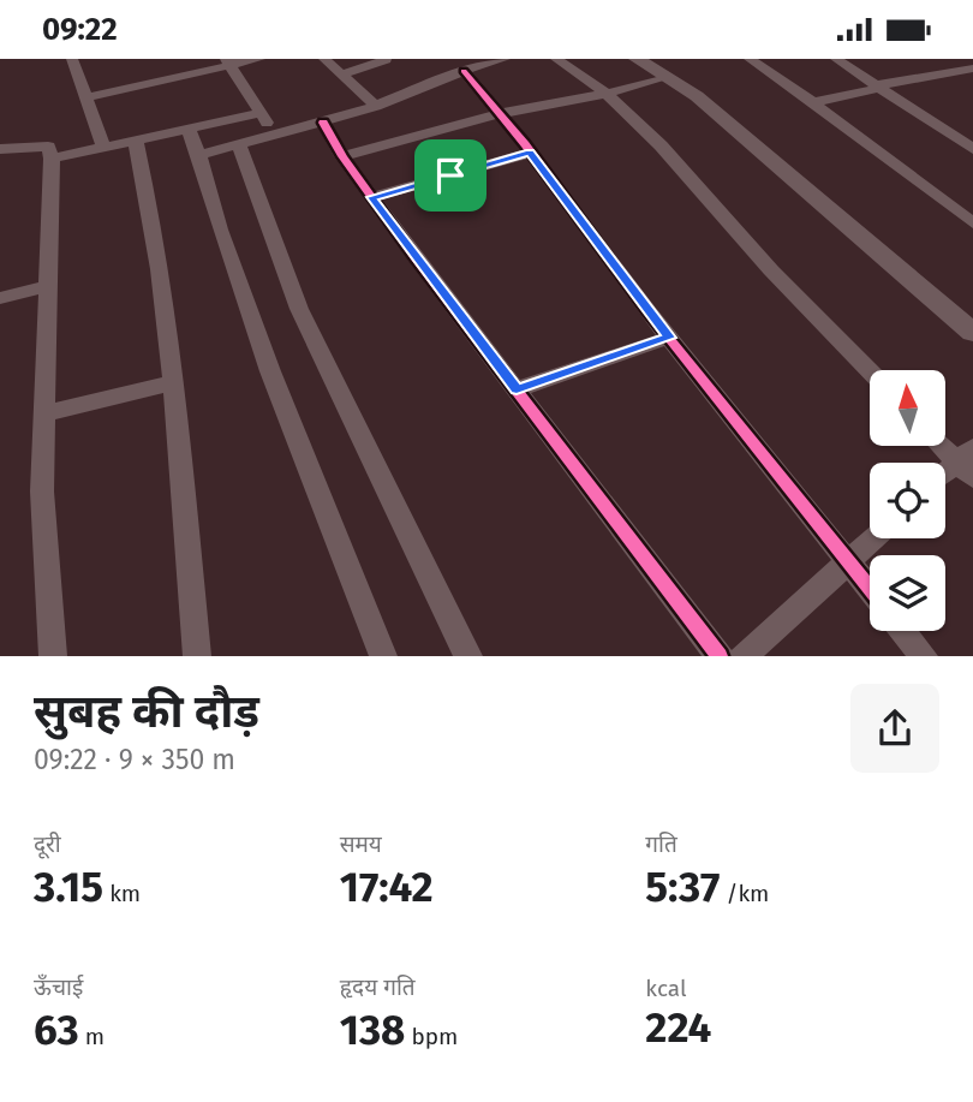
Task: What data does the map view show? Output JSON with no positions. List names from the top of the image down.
{
  "north": "top",
  "page": {
    "status": "09:22",
    "heading": ["सुबह की दौड़", "09:22 · 9 × 350 m"],
    "stats": [
      ["दूरी", "3.15 km"],
      ["समय", "17:42"],
      ["गति", "5:37 /km"],
      ["ऊँचाई", "63 m"],
      ["हृदय गति", "138 bpm"],
      ["kcal", "224"]
    ]
  }
}
